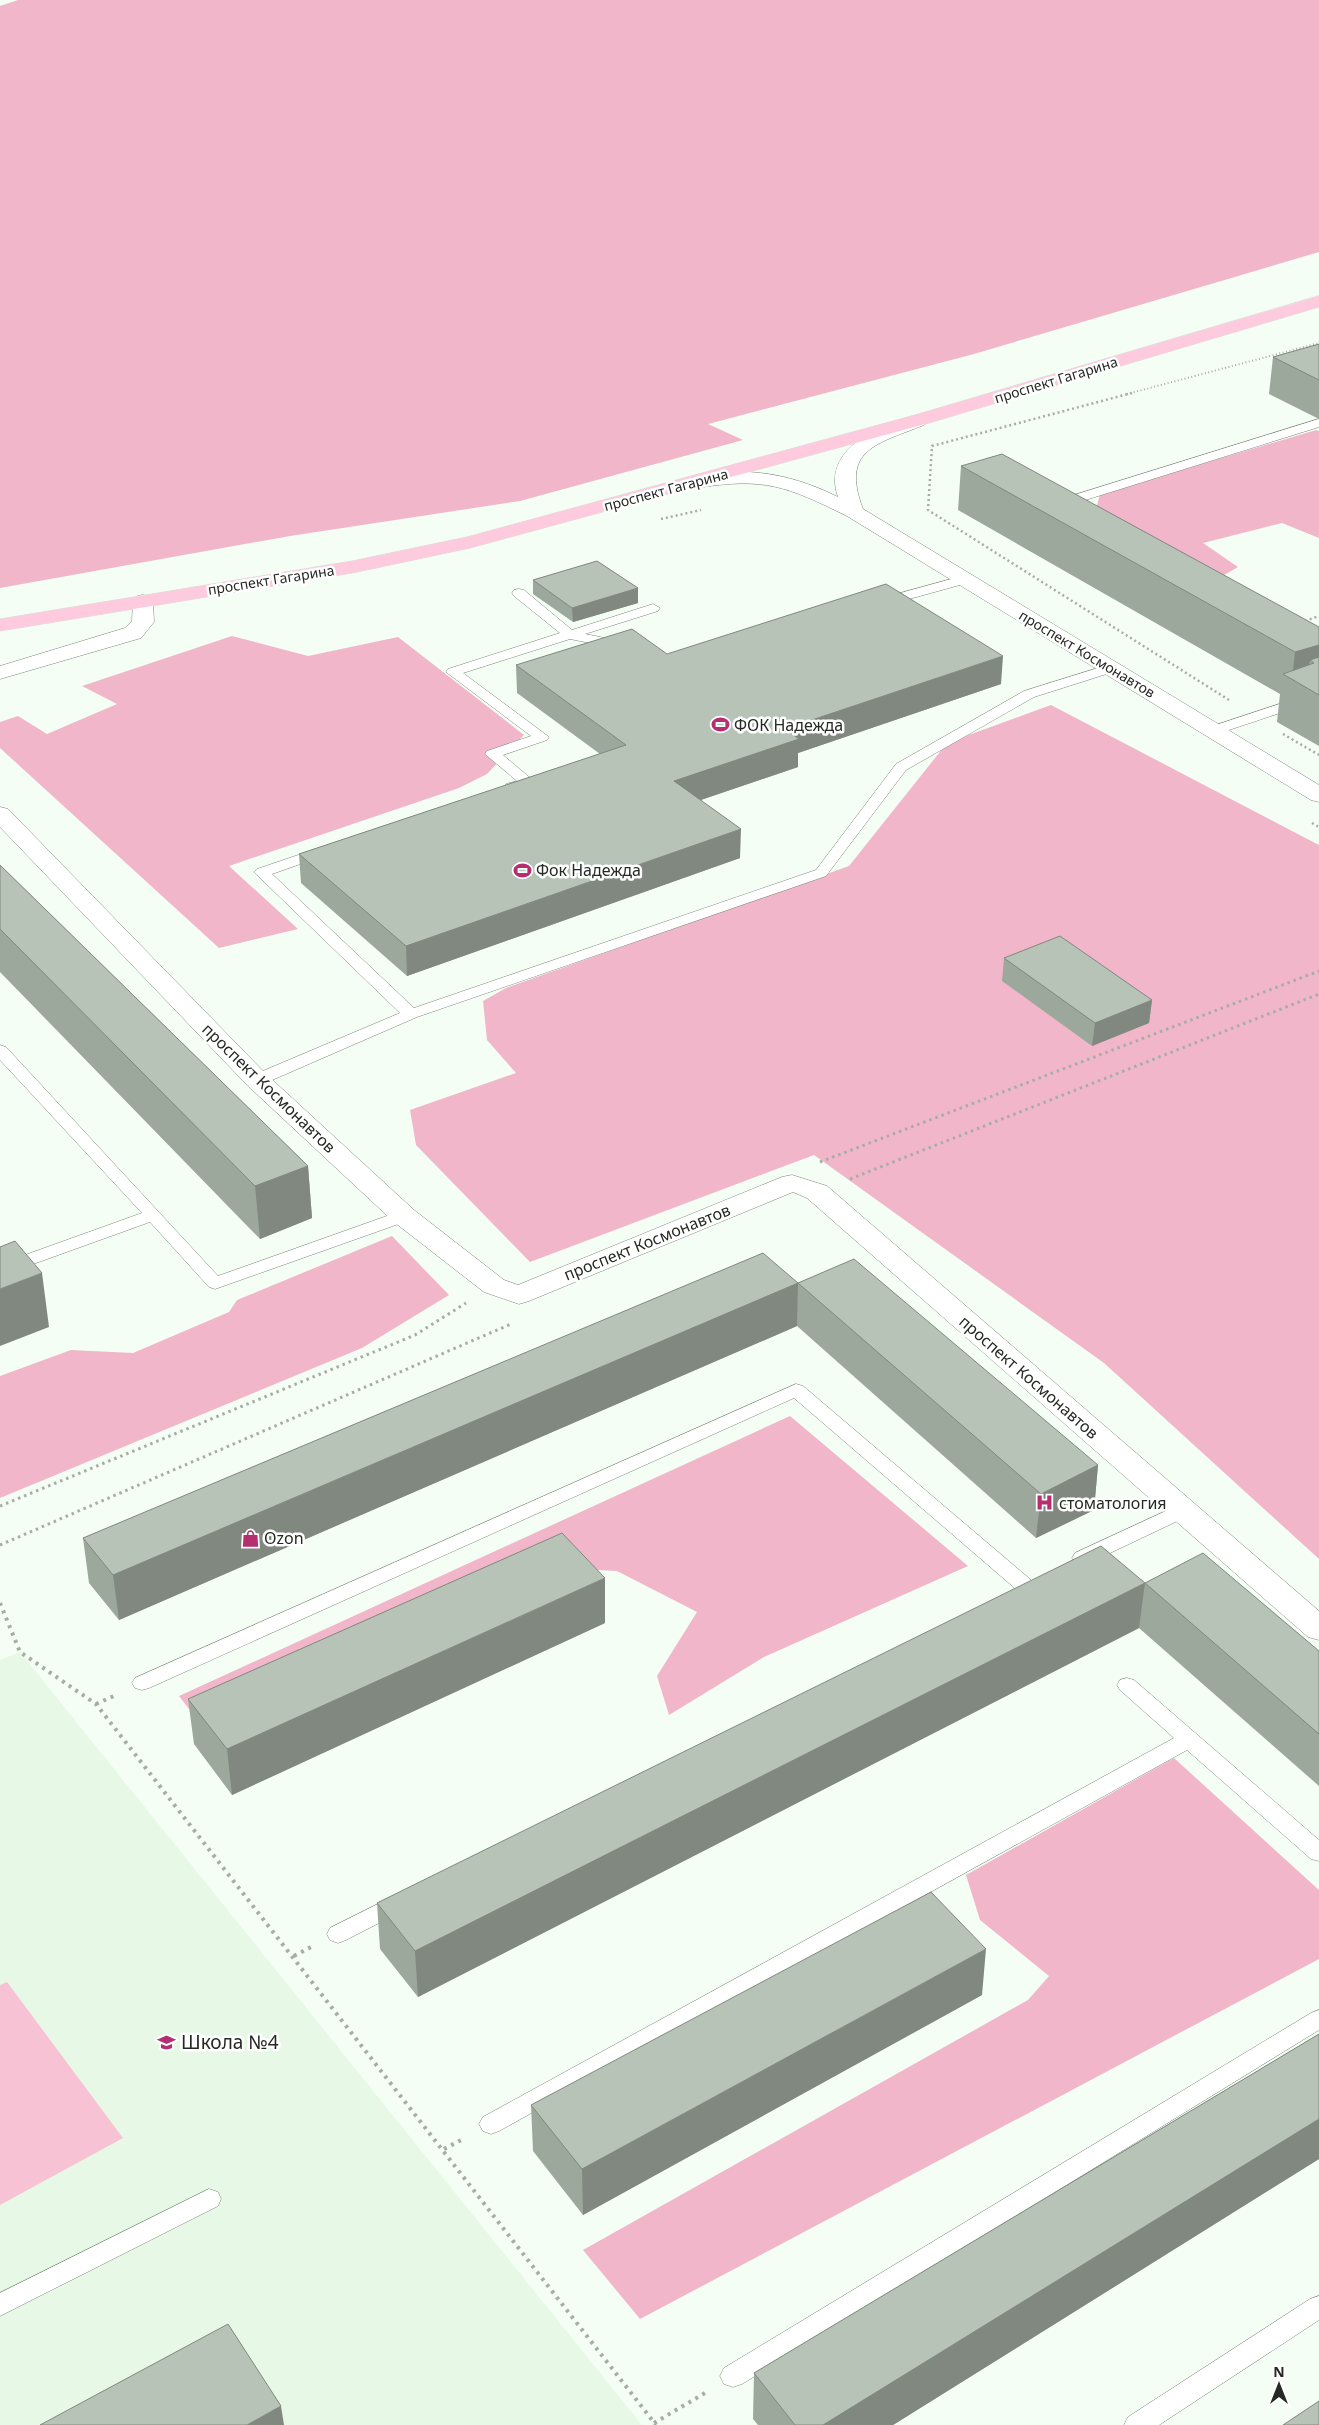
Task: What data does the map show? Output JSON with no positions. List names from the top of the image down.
{
  "streets": {
    "main road": ["проспект Гагарина"],
    "street": ["проспект Космонавтов"]
  },
  "crossings": [
    ["проспект Гагарина", "проспект Космонавтов"]
  ],
  "places": {
    "sports": ["ФОК Надежда", "Фок Надежда"],
    "hospital": ["стоматология"],
    "shop": ["Ozon"],
    "school or university": ["Школа №4"]
  },
  "north": "top"
}
